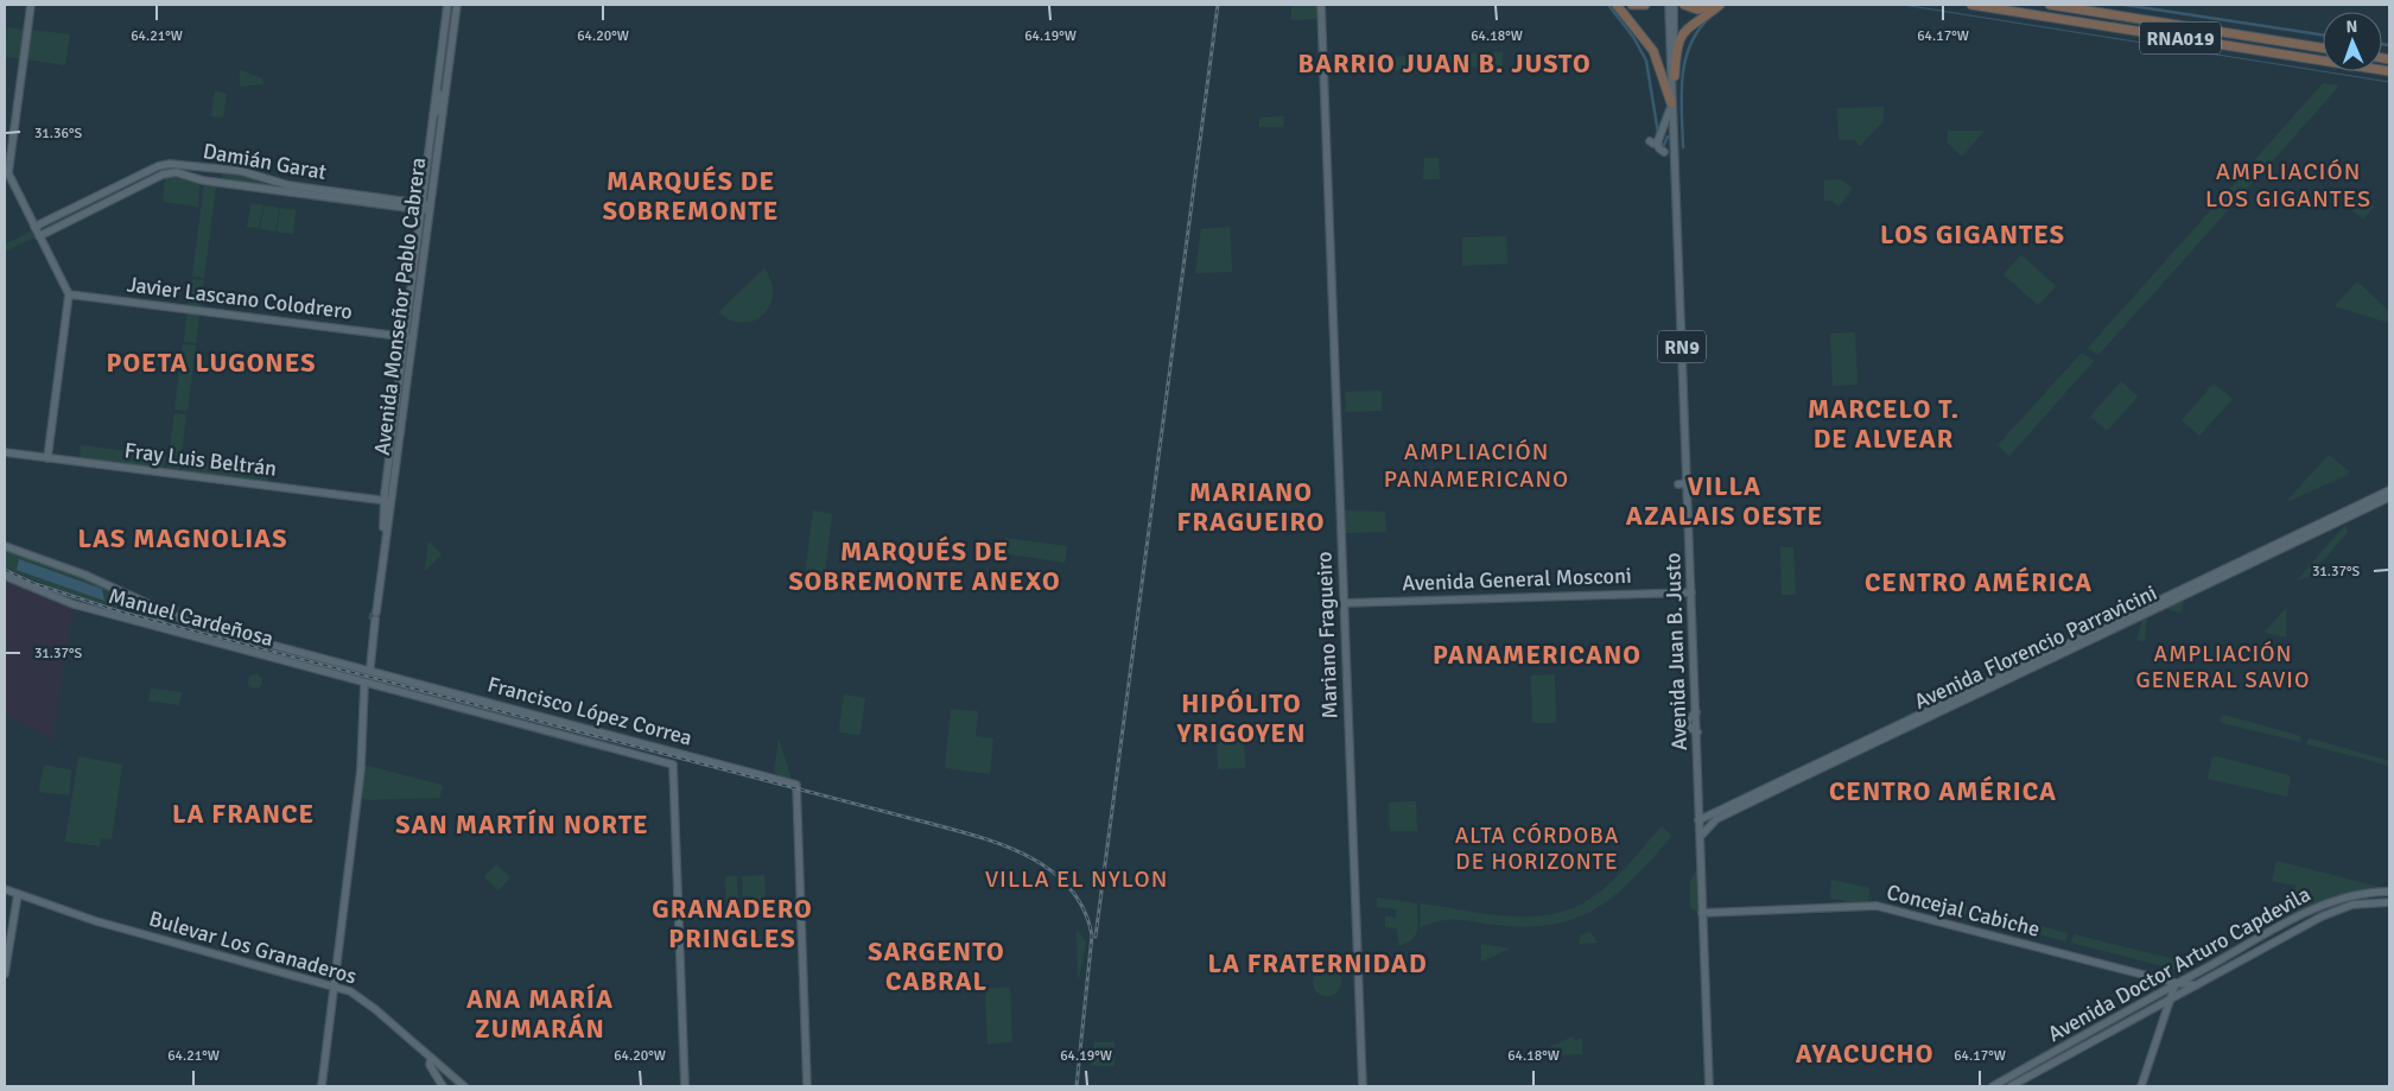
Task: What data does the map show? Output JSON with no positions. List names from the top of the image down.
{
  "streets": {
    "highway": ["RNA019"],
    "main road": [
      "Damián Garat",
      "Javier Lascano Colodrero",
      "Avenida Monseñor Pablo Cabrera",
      "RN9",
      "Fray Luis Beltrán",
      "Avenida General Mosconi",
      "Manuel Cardeñosa",
      "Mariano Fragueiro",
      "Avenida Florencio Parravicini",
      "Avenida Juan B. Justo",
      "Francisco López Correa",
      "Concejal Cabiche",
      "Bulevar Los Granaderos",
      "Avenida Doctor Arturo Capdevila"
    ]
  },
  "crossings": [
    ["Damián Garat", "Avenida Monseñor Pablo Cabrera"],
    ["Javier Lascano Colodrero", "Avenida Monseñor Pablo Cabrera"],
    ["Avenida Monseñor Pablo Cabrera", "Fray Luis Beltrán"],
    ["Avenida Monseñor Pablo Cabrera", "Francisco López Correa"],
    ["Avenida General Mosconi", "Mariano Fragueiro"],
    ["Avenida General Mosconi", "Avenida Juan B. Justo"],
    ["Manuel Cardeñosa", "Francisco López Correa"],
    ["Avenida Florencio Parravicini", "Avenida Juan B. Justo"],
    ["Avenida Juan B. Justo", "Concejal Cabiche"],
    ["Concejal Cabiche", "Avenida Doctor Arturo Capdevila"]
  ],
  "districts": [
    "BARRIO JUAN B. JUSTO",
    "AMPLIACIÓN LOS GIGANTES",
    "MARQUÉS DE SOBREMONTE",
    "LOS GIGANTES",
    "POETA LUGONES",
    "MARCELO T. DE ALVEAR",
    "AMPLIACIÓN PANAMERICANO",
    "VILLA AZALAIS OESTE",
    "MARIANO FRAGUEIRO",
    "LAS MAGNOLIAS",
    "MARQUÉS DE SOBREMONTE ANEXO",
    "CENTRO AMÉRICA",
    "AMPLIACIÓN GENERAL SAVIO",
    "PANAMERICANO",
    "HIPÓLITO YRIGOYEN",
    "CENTRO AMÉRICA",
    "LA FRANCE",
    "SAN MARTÍN NORTE",
    "ALTA CÓRDOBA DE HORIZONTE",
    "VILLA EL NYLON",
    "GRANADERO PRINGLES",
    "SARGENTO CABRAL",
    "LA FRATERNIDAD",
    "ANA MARÍA ZUMARÁN",
    "AYACUCHO"
  ],
  "north": "top",
  "coordinates": [
    "64.21°W",
    "64.20°W",
    "64.19°W",
    "64.18°W",
    "64.17°W",
    "31.36°S",
    "31.37°S"
  ]
}
